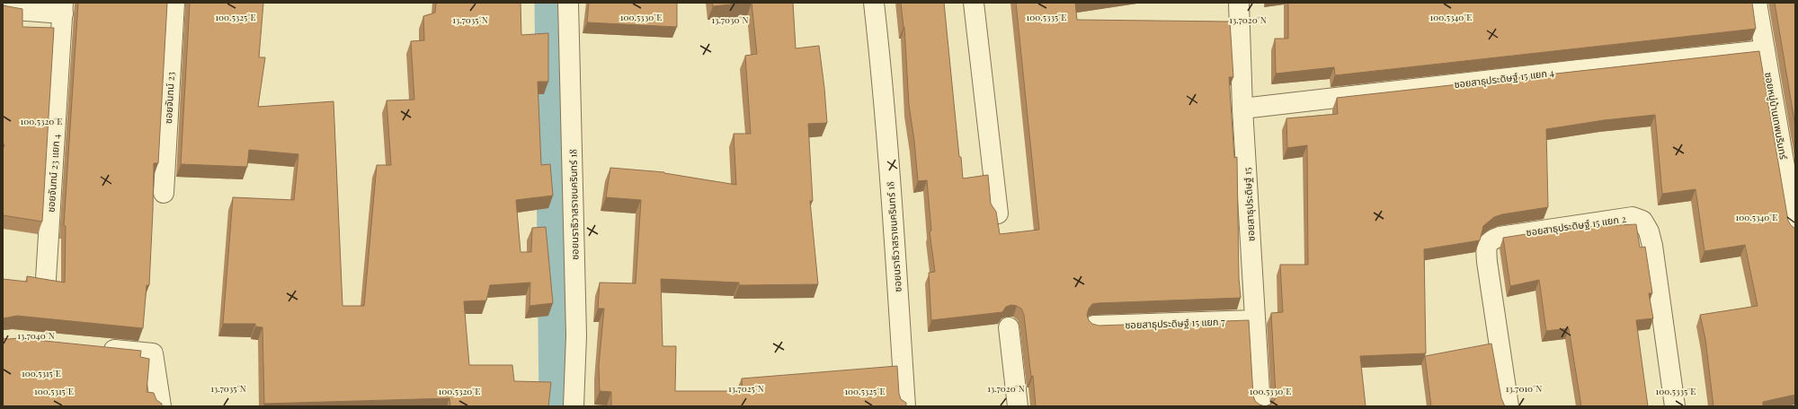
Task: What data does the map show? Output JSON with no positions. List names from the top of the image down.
{
  "streets": {
    "street": [
      "ซอยสาธุประดิษฐ์ 15 แยก 4",
      "ซอยจันทน์ 23",
      "ซอยหมู่บ้านเทพนรินทร์",
      "ซอยจันทน์ 23 แยก 4",
      "ซอยนราธิวาสราชนครินทร์ 18",
      "ซอยสาธุประดิษฐ์ 15",
      "ซอยสาธุประดิษฐ์ 15 แยก 2",
      "ซอยสาธุประดิษฐ์ 15 แยก 7"
    ]
  },
  "crossings": [
    ["ซอยสาธุประดิษฐ์ 15 แยก 4", "ซอยหมู่บ้านเทพนรินทร์"],
    ["ซอยสาธุประดิษฐ์ 15 แยก 4", "ซอยสาธุประดิษฐ์ 15"],
    ["ซอยสาธุประดิษฐ์ 15", "ซอยสาธุประดิษฐ์ 15 แยก 7"]
  ],
  "coordinates": [
    "100.5325°E",
    "100.5330°E",
    "100.5335°E",
    "100.5340°E",
    "13.7035°N",
    "13.7030°N",
    "13.7020°N",
    "100.5320°E",
    "13.7040°N",
    "100.5315°E",
    "13.7025°N",
    "13.7010°N"
  ]
}
